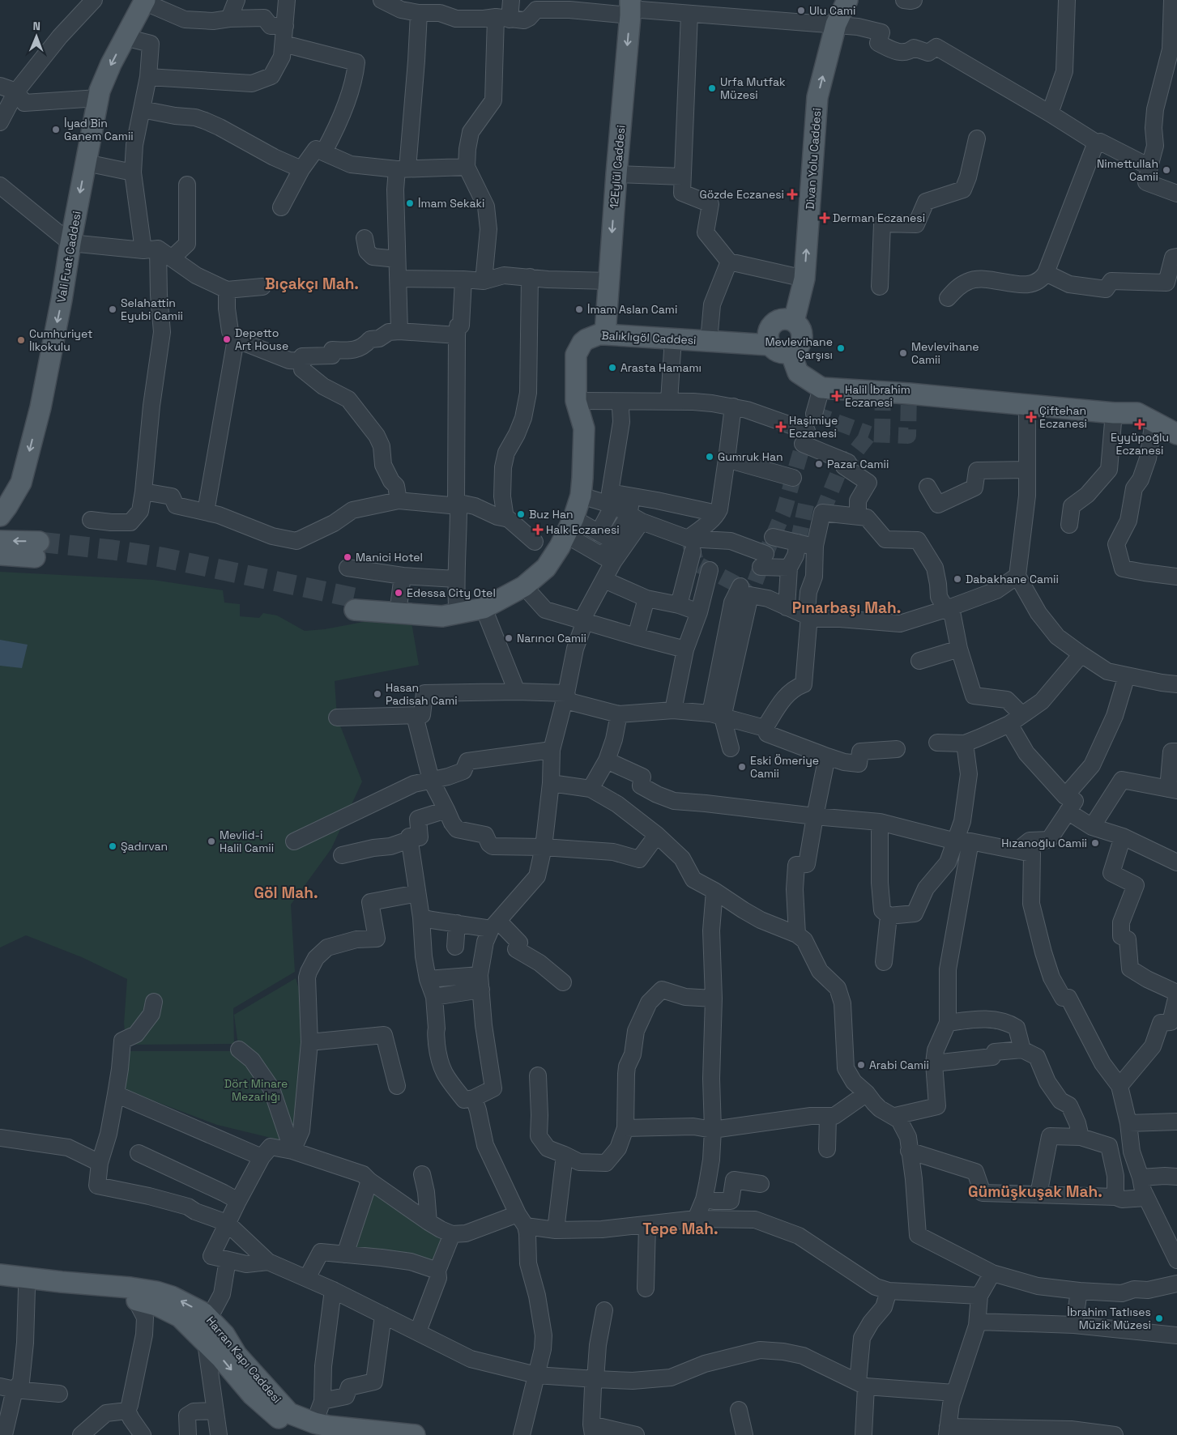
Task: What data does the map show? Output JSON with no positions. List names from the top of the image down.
{
  "streets": {
    "main road": [
      "Divan Yolu Caddesi",
      "12Eylül Caddesi",
      "Vali Fuat Caddesi",
      "Balıklıgöl Caddesi",
      "Harran Kapı Caddesi"
    ]
  },
  "crossings": [
    ["Divan Yolu Caddesi", "Balıklıgöl Caddesi"],
    ["12Eylül Caddesi", "Balıklıgöl Caddesi"]
  ],
  "one_way": ["Divan Yolu Caddesi", "12Eylül Caddesi", "Vali Fuat Caddesi"],
  "districts": [
    "Bıçakçı Mah.",
    "Pınarbaşı Mah.",
    "Göl Mah.",
    "Gümüşkuşak Mah.",
    "Tepe Mah."
  ],
  "parks": ["Dört Minare Mezarlığı"],
  "places": {
    "other": [
      "Ulu Cami",
      "Urfa Mutfak Müzesi",
      "İyad Bin Ganem Camii",
      "Nimettullah Camii",
      "İmam Sekaki",
      "Selahattin Eyubi Camii",
      "İmam Aslan Cami",
      "Depetto Art House",
      "Cumhuriyet İlkokulu",
      "Mevlevihane Çarşısı",
      "Mevlevihane Camii",
      "Arasta Hamamı",
      "Gumruk Han",
      "Pazar Camii",
      "Buz Han",
      "Manici Hotel",
      "Dabakhane Camii",
      "Edessa City Otel",
      "Narıncı Camii",
      "Hasan Padisah Cami",
      "Eski Ömeriye Camii",
      "Mevlid-i Halil Camii",
      "Hızanoğlu Camii",
      "Şadırvan",
      "Arabi Camii",
      "İbrahim Tatlıses Müzik Müzesi"
    ],
    "health": [
      "Gözde Eczanesi",
      "Derman Eczanesi",
      "Halil İbrahim Eczanesi",
      "Çiftehan Eczanesi",
      "Eyyüpoğlu Eczanesi",
      "Haşimiye Eczanesi",
      "Halk Eczanesi"
    ]
  },
  "north": "top"
}
